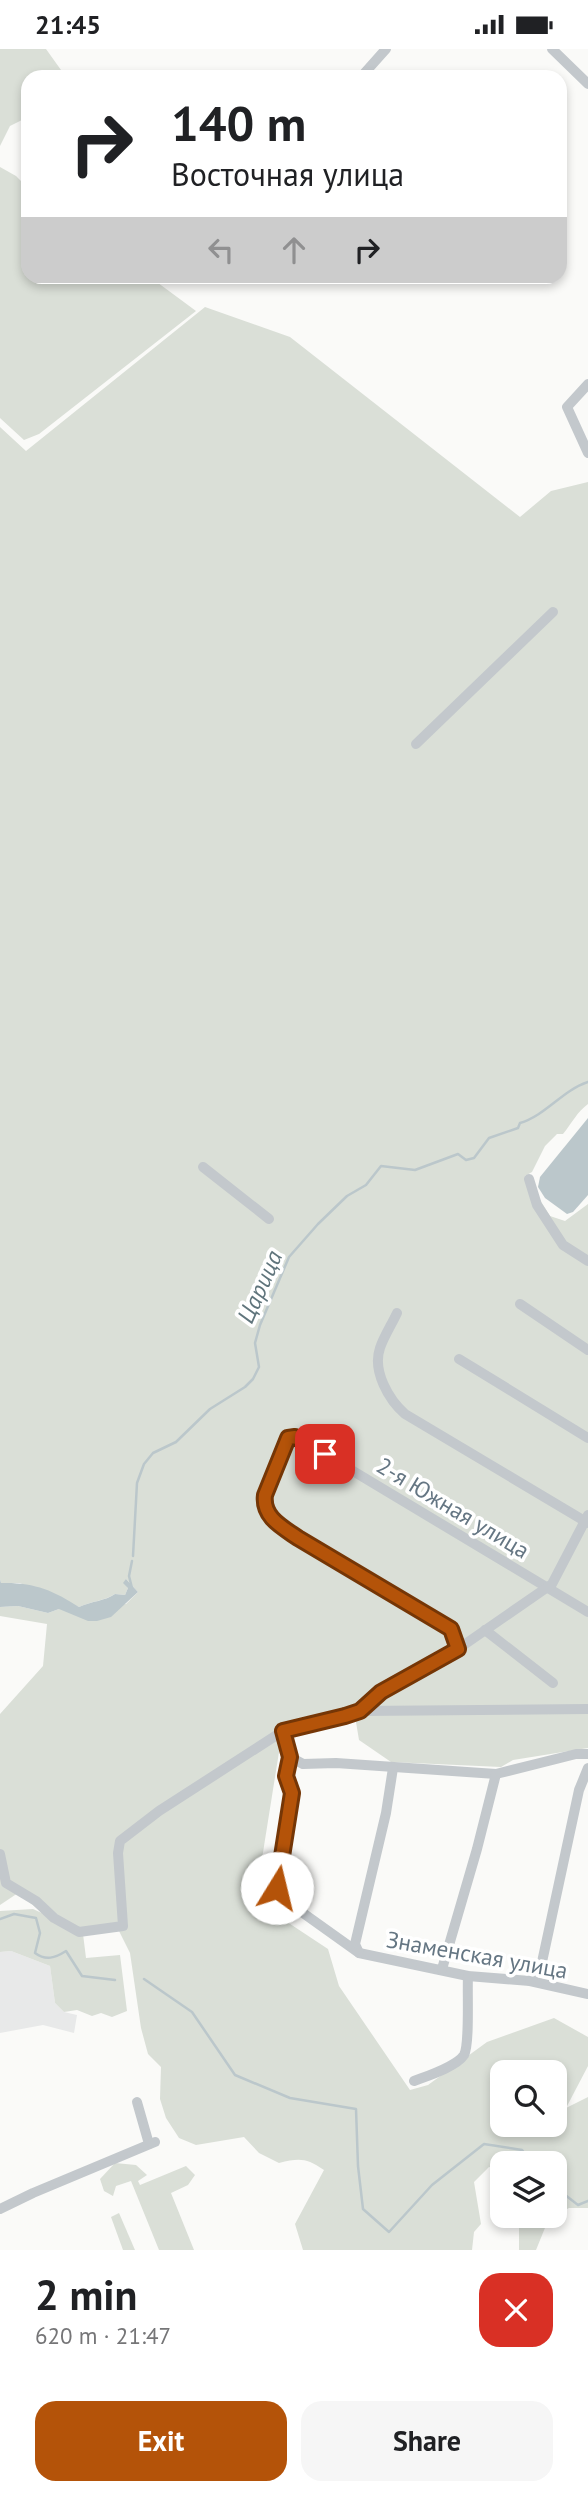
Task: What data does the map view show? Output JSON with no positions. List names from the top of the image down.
{
  "streets": {
    "street": ["2-я Южная улица", "Знаменская улица"]
  },
  "water": ["Царица"],
  "page": {
    "status": "21:45",
    "turn": ["140 m", "Восточная улица"],
    "heading": ["2 min", "620 m · 21:47"],
    "buttons": ["Exit", "Share"]
  }
}
